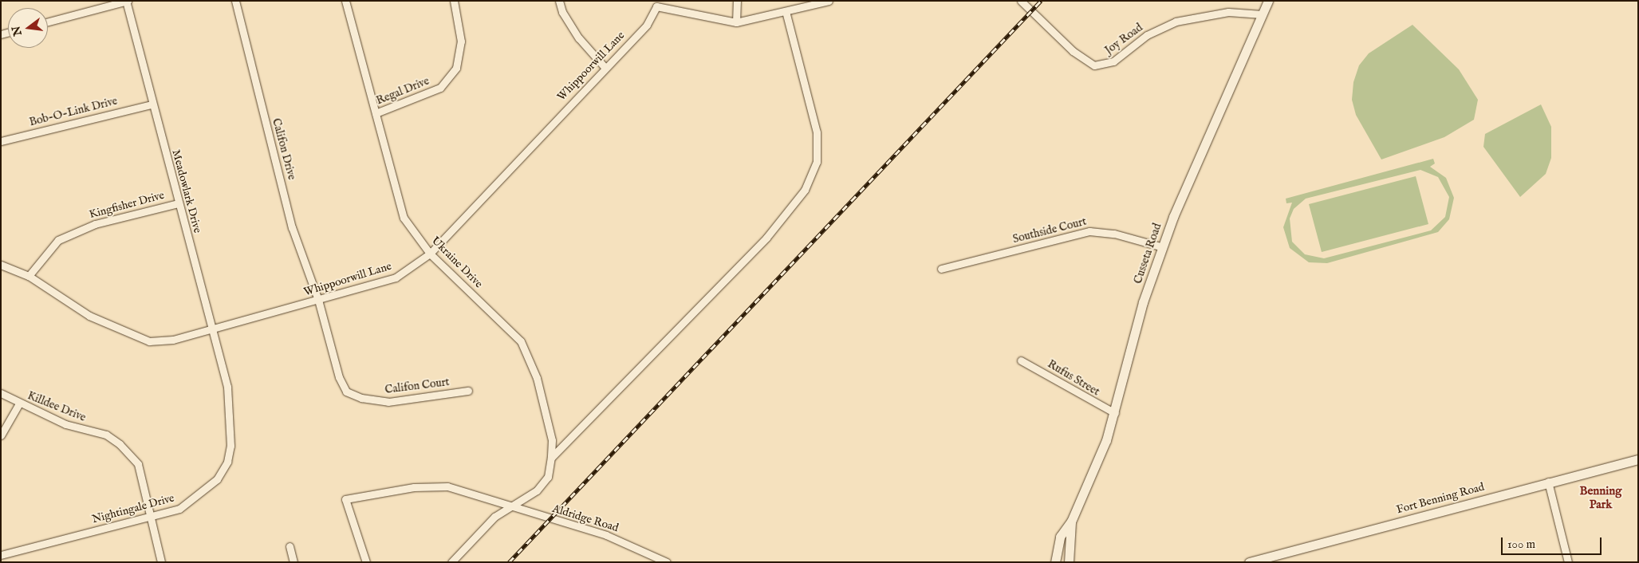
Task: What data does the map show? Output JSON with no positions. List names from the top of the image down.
{
  "streets": {
    "street": [
      "Joy Road",
      "Whippoorwill Lane",
      "Regal Drive",
      "Bob-O-Link Drive",
      "Califon Drive",
      "Meadowlark Drive",
      "Kingfisher Drive",
      "Southside Court",
      "Cusseta Road",
      "Ukraine Drive",
      "Rufus Street",
      "Califon Court",
      "Killdee Drive",
      "Fort Benning Road",
      "Nightingale Drive",
      "Aldridge Road"
    ]
  },
  "crossings": [
    ["Joy Road", "Cusseta Road"],
    ["Whippoorwill Lane", "Califon Drive"],
    ["Whippoorwill Lane", "Meadowlark Drive"],
    ["Whippoorwill Lane", "Kingfisher Drive"],
    ["Whippoorwill Lane", "Ukraine Drive"],
    ["Whippoorwill Lane", "Califon Court"],
    ["Regal Drive", "Ukraine Drive"],
    ["Bob-O-Link Drive", "Meadowlark Drive"],
    ["Califon Drive", "Califon Court"],
    ["Meadowlark Drive", "Kingfisher Drive"],
    ["Meadowlark Drive", "Nightingale Drive"],
    ["Southside Court", "Cusseta Road"],
    ["Cusseta Road", "Rufus Street"],
    ["Ukraine Drive", "Aldridge Road"],
    ["Killdee Drive", "Nightingale Drive"]
  ],
  "districts": ["Benning Park"],
  "scale_bar": "100 m",
  "north": "left"
}
